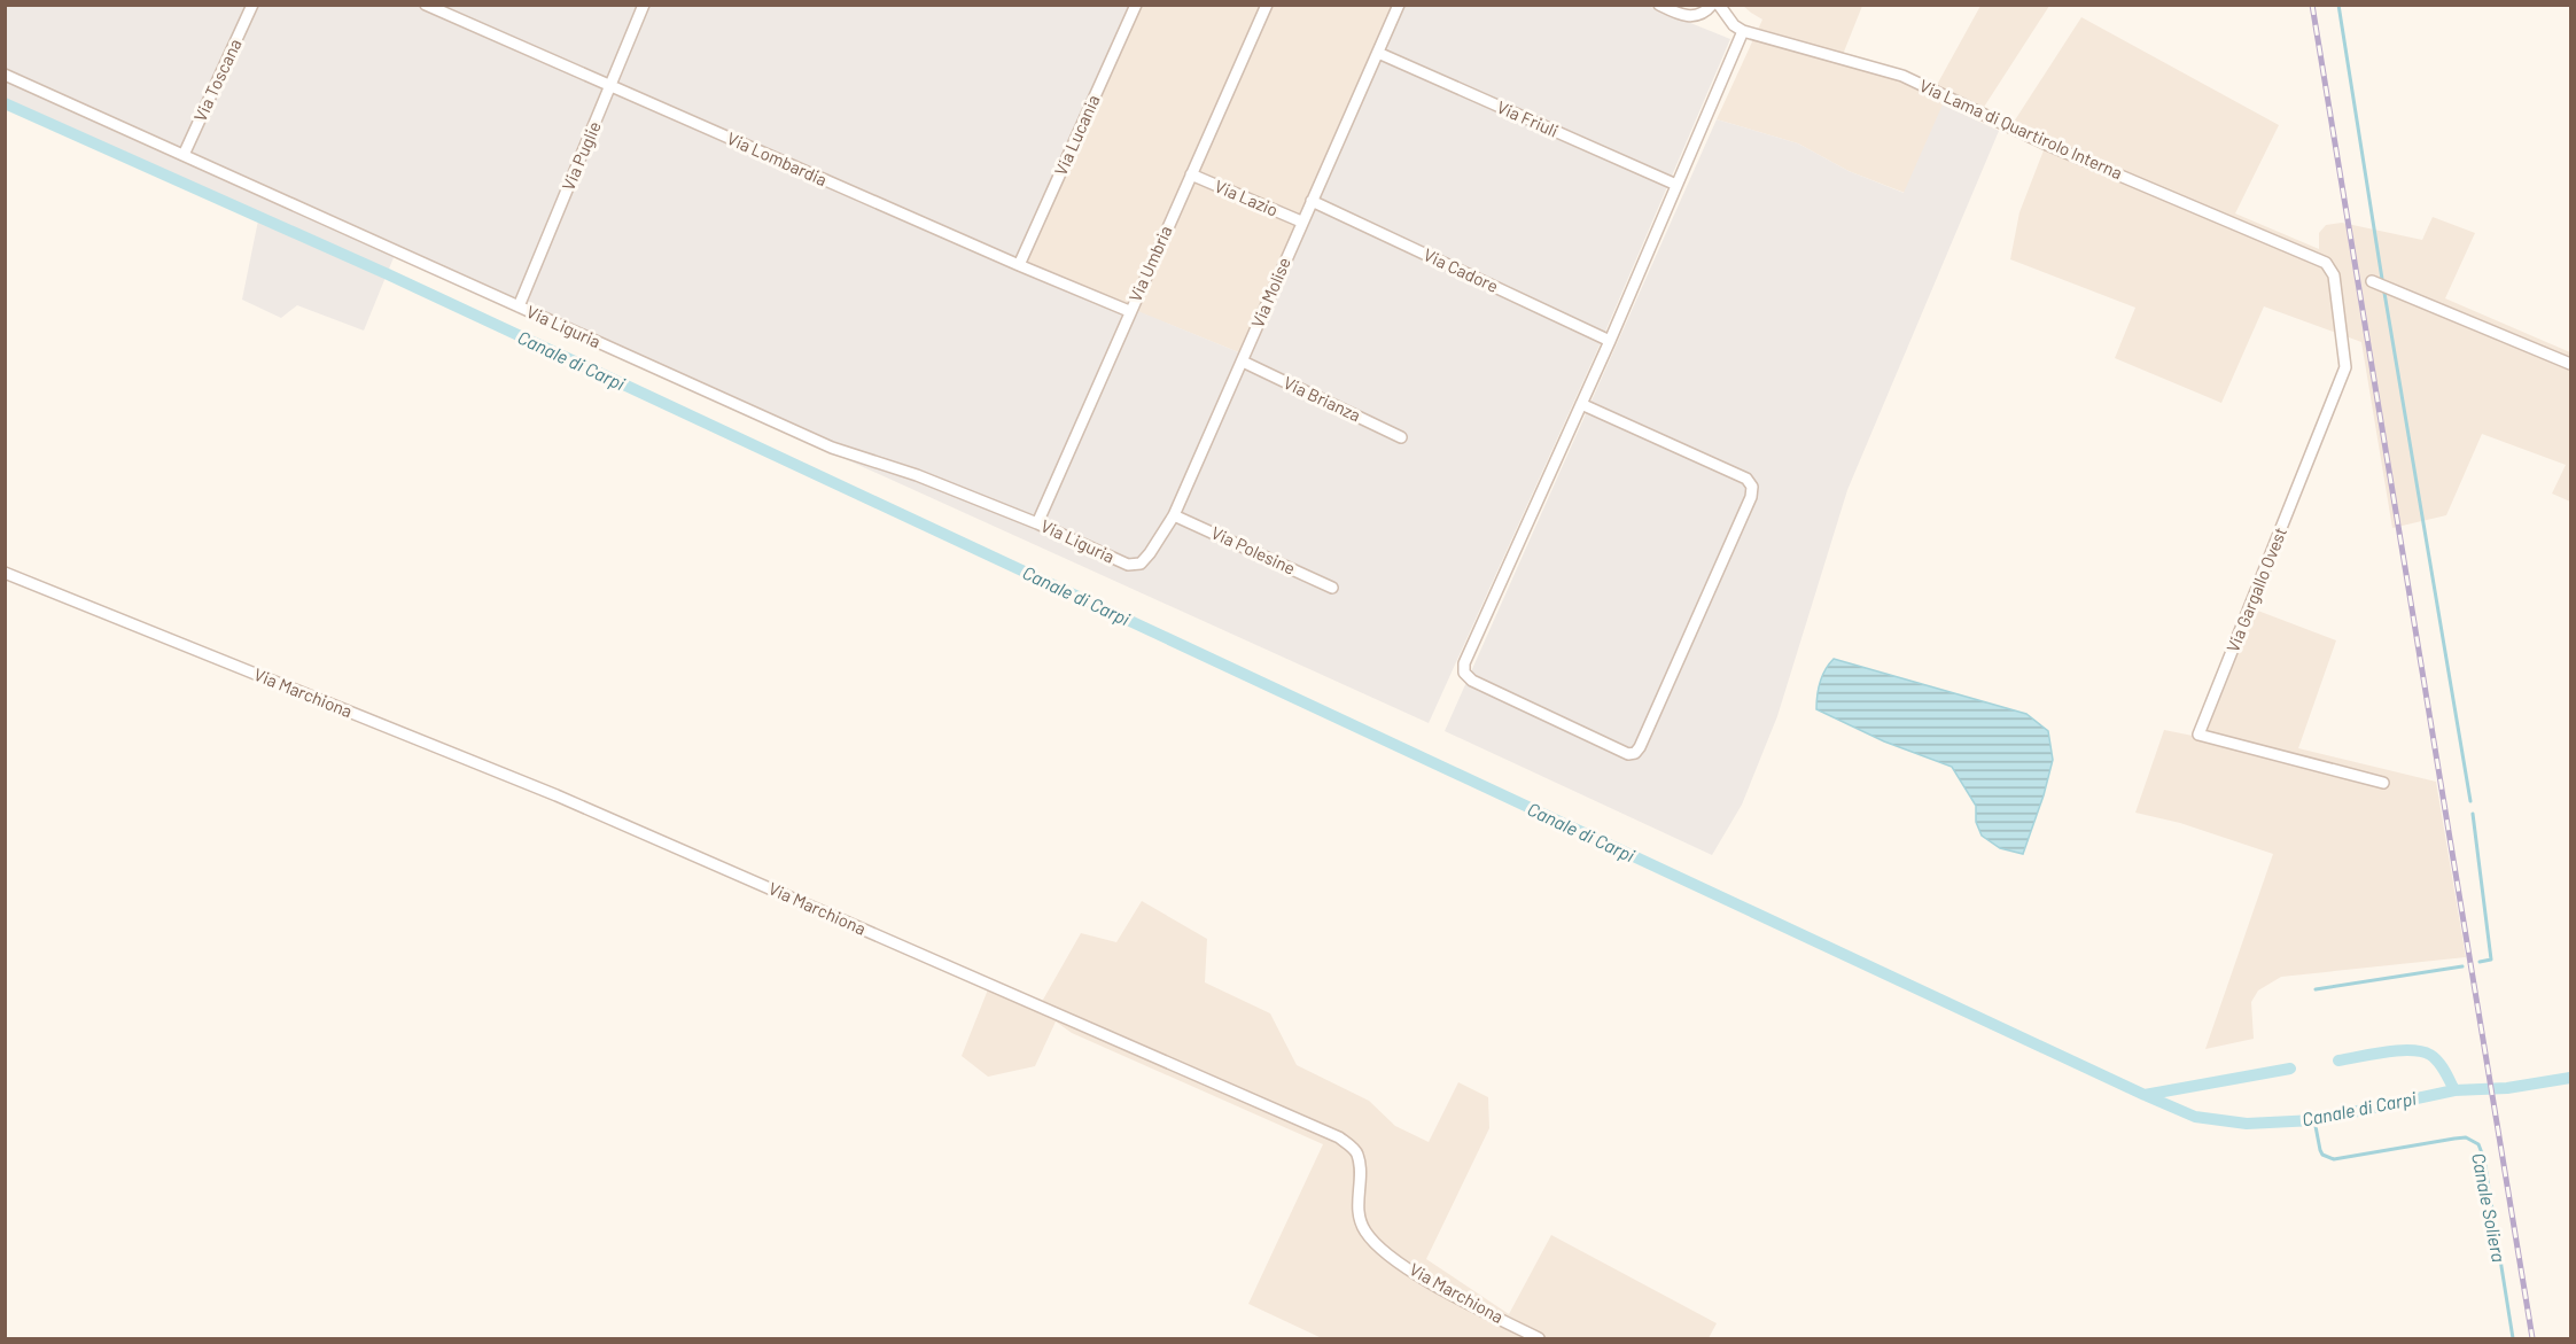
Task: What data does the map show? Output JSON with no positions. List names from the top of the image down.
{
  "streets": {
    "street": [
      "Via Toscana",
      "Via Friuli",
      "Via Lama di Quartirolo Interna",
      "Via Lucania",
      "Via Puglie",
      "Via Lombardia",
      "Via Lazio",
      "Via Umbria",
      "Via Cadore",
      "Via Molise",
      "Via Liguria",
      "Via Brianza",
      "Via Polesine",
      "Via Gargallo Ovest",
      "Via Marchiona"
    ]
  },
  "crossings": [
    ["Via Toscana", "Via Liguria"],
    ["Via Friuli", "Via Molise"],
    ["Via Lama di Quartirolo Interna", "Via Gargallo Ovest"],
    ["Via Lucania", "Via Lombardia"],
    ["Via Puglie", "Via Lombardia"],
    ["Via Puglie", "Via Liguria"],
    ["Via Lombardia", "Via Umbria"],
    ["Via Lazio", "Via Umbria"],
    ["Via Lazio", "Via Molise"],
    ["Via Umbria", "Via Liguria"],
    ["Via Cadore", "Via Molise"],
    ["Via Molise", "Via Liguria"],
    ["Via Molise", "Via Brianza"],
    ["Via Molise", "Via Polesine"]
  ],
  "water": ["Canale di Carpi", "Canale Soliera"]
}
